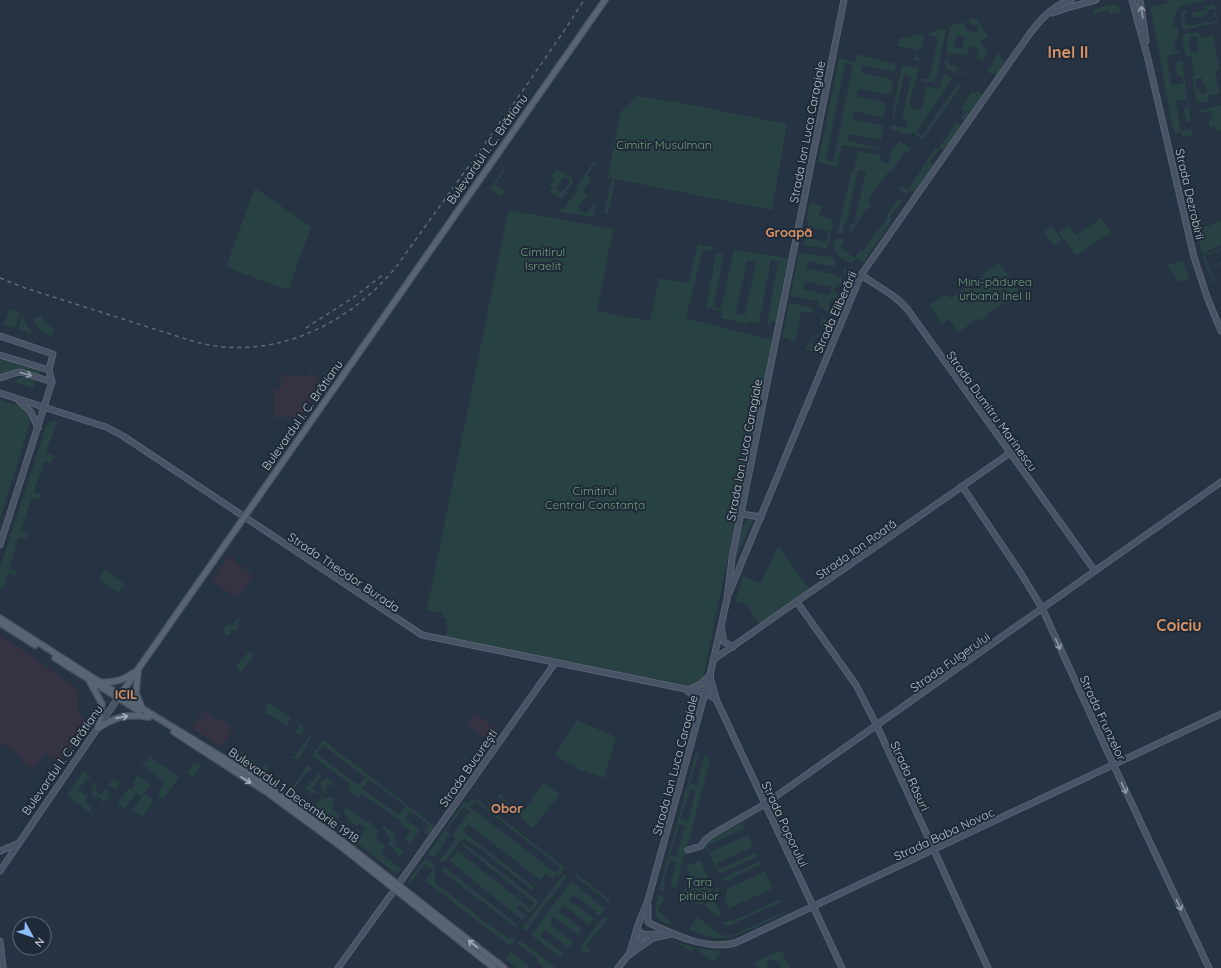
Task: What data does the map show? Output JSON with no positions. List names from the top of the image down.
{
  "streets": {
    "main road": ["Bulevardul I. C. Brătianu", "Bulevardul 1 Decembrie 1918"],
    "street": [
      "Strada Ion Luca Caragiale",
      "Strada Dezrobirii",
      "Strada Eliberării",
      "Strada Dumitru Marinescu",
      "Strada Ion Roată",
      "Strada Theodor Burada",
      "Strada Fulgerului",
      "Strada Frunzelor",
      "Strada București",
      "Strada Răsuri",
      "Strada Poporului",
      "Strada Baba Novac"
    ]
  },
  "crossings": [
    ["Strada Ion Luca Caragiale", "Strada Eliberării"],
    ["Strada Ion Luca Caragiale", "Strada Ion Roată"],
    ["Strada Ion Luca Caragiale", "Strada Theodor Burada"],
    ["Strada Ion Luca Caragiale", "Strada Poporului"],
    ["Strada Ion Luca Caragiale", "Strada Baba Novac"],
    ["Bulevardul I. C. Brătianu", "Strada Theodor Burada"],
    ["Bulevardul I. C. Brătianu", "Bulevardul 1 Decembrie 1918"],
    ["Strada Eliberării", "Strada Dumitru Marinescu"],
    ["Strada Dumitru Marinescu", "Strada Ion Roată"],
    ["Strada Dumitru Marinescu", "Strada Fulgerului"],
    ["Strada Ion Roată", "Strada Frunzelor"],
    ["Strada Ion Roată", "Strada Răsuri"],
    ["Strada Theodor Burada", "Strada București"],
    ["Strada Fulgerului", "Strada Frunzelor"],
    ["Strada Fulgerului", "Strada Răsuri"],
    ["Strada Fulgerului", "Strada Poporului"],
    ["Strada Frunzelor", "Strada Baba Novac"],
    ["Strada București", "Bulevardul 1 Decembrie 1918"],
    ["Strada Răsuri", "Strada Baba Novac"],
    ["Strada Poporului", "Strada Baba Novac"]
  ],
  "one_way": ["Strada Frunzelor"],
  "districts": [
    "Inel II",
    "Groapă",
    "Coiciu",
    "ICIL",
    "Obor"
  ],
  "parks": [
    "Cimitir Musulman",
    "Cimitirul Israelit",
    "Mini-pădurea urbană Inel II",
    "Cimitirul Central Constanța",
    "Țara piticilor"
  ],
  "north": "bottom right"
}
